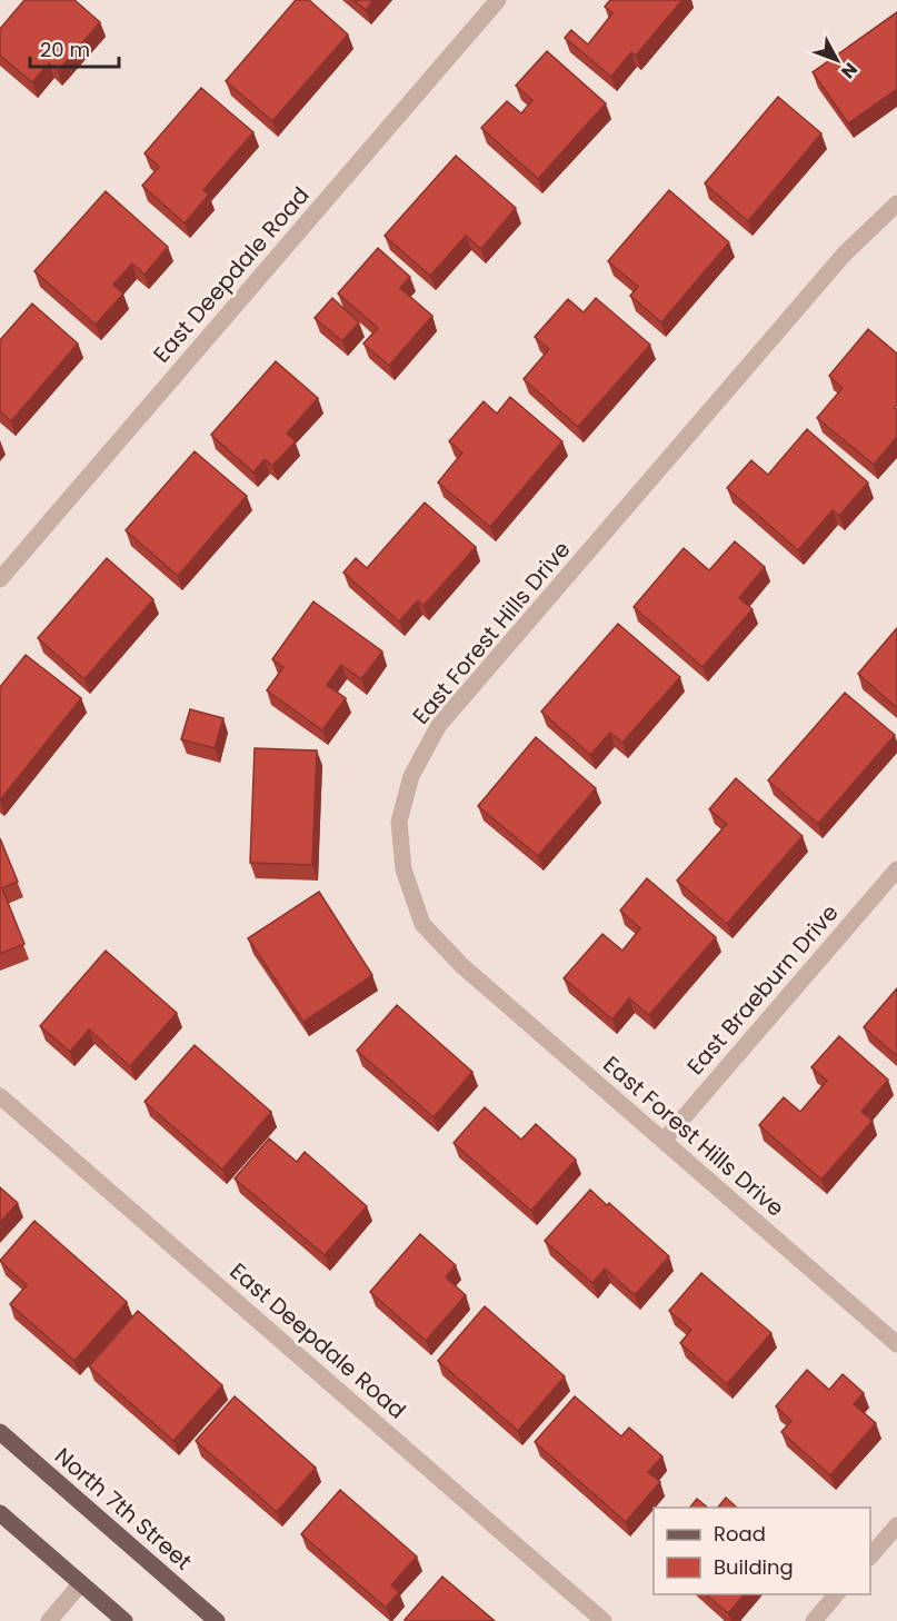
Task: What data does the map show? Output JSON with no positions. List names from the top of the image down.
{
  "streets": {
    "main road": ["North 7th Street"],
    "street": ["East Deepdale Road", "East Forest Hills Drive", "East Braeburn Drive"]
  },
  "crossings": [
    ["East Forest Hills Drive", "East Braeburn Drive"]
  ],
  "legend": ["Road", "Building"],
  "scale_bar": "20 m",
  "north": "bottom right"
}
